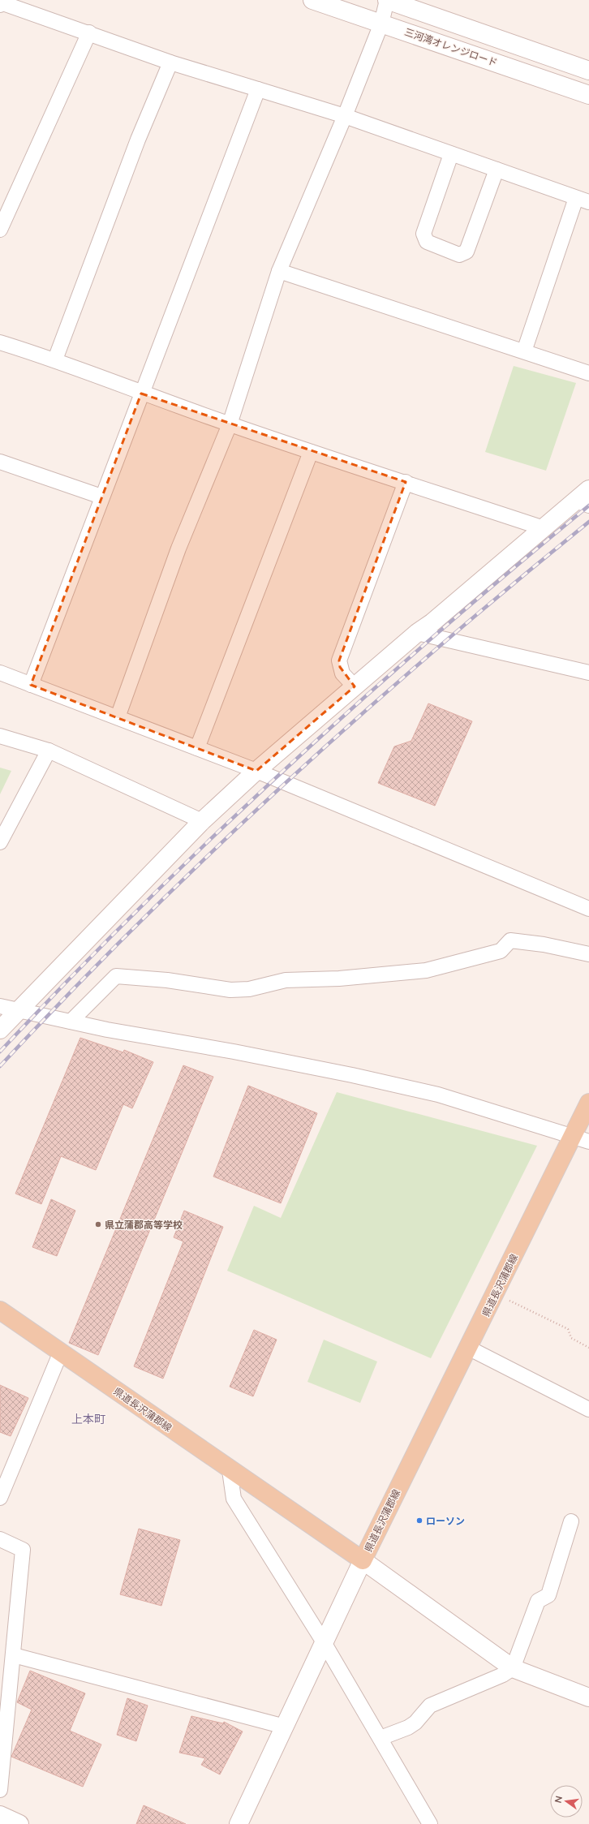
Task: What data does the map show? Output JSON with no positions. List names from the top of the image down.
{
  "streets": {
    "main road": ["県道長沢蒲郡線"],
    "street": ["三河湾オレンジロード"]
  },
  "districts": ["上本町"],
  "places": ["県立蒲郡高等学校", "ローソン"],
  "north": "left"
}
